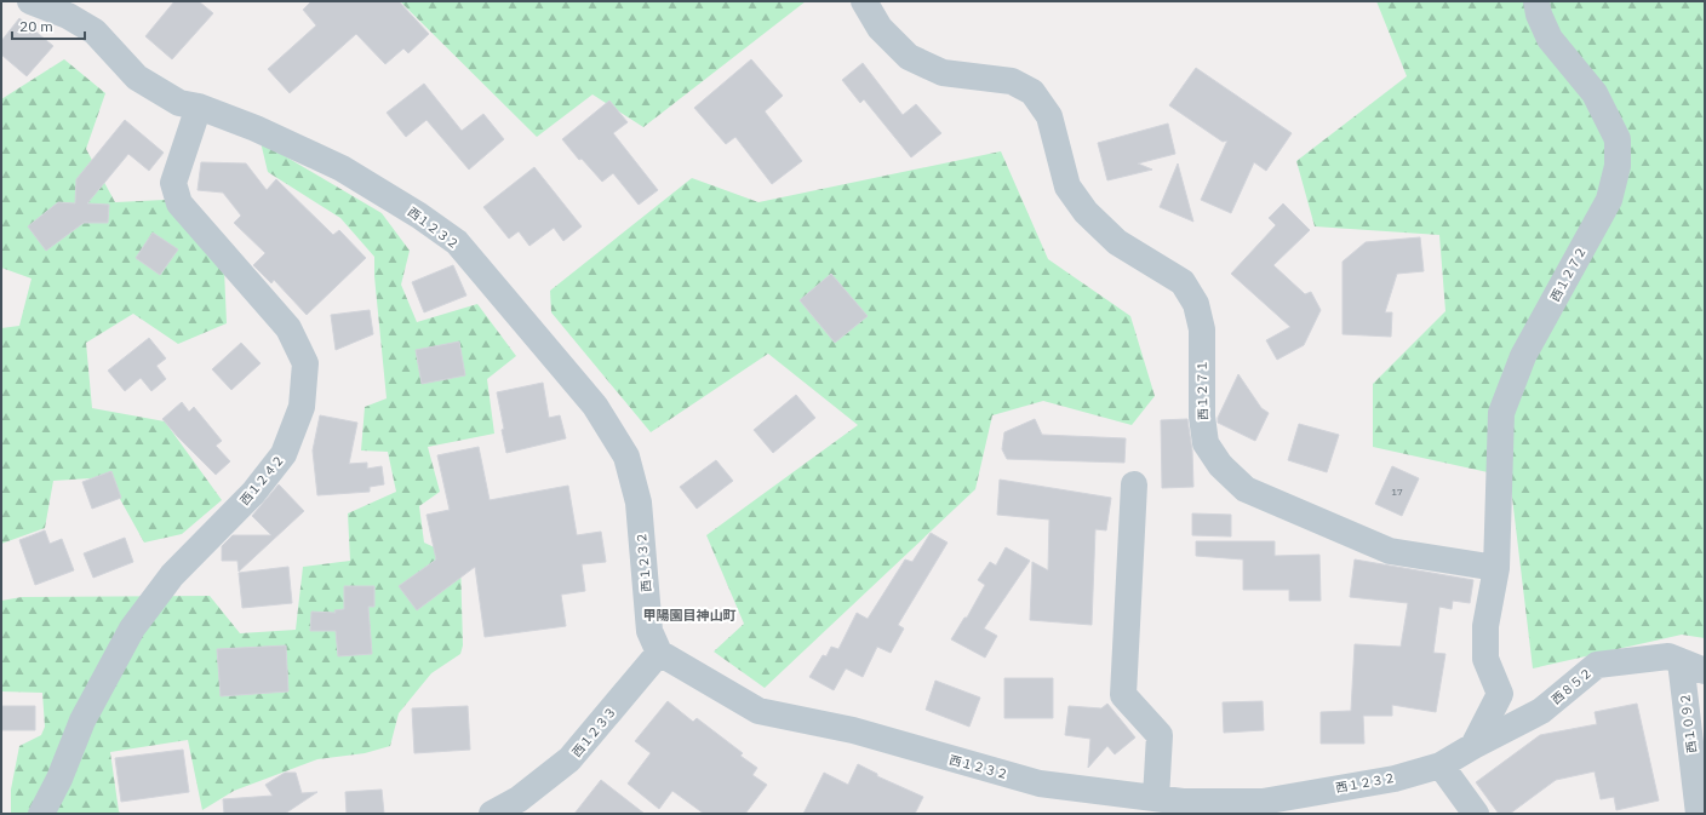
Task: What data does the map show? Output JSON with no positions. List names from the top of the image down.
{
  "streets": {
    "street": [
      "西１２３２",
      "西１２７２",
      "西１２７１",
      "西１２４２",
      "西８５２",
      "西１０９２",
      "西１２３３"
    ]
  },
  "crossings": [
    ["西１２３２", "西１２４２"],
    ["西１２３２", "西８５２"],
    ["西１２３２", "西１２３３"],
    ["西１２７２", "西１２７１"],
    ["西８５２", "西１０９２"]
  ],
  "districts": ["甲陽園目神山町"],
  "house_numbers": ["17"],
  "scale_bar": "20 m"
}
